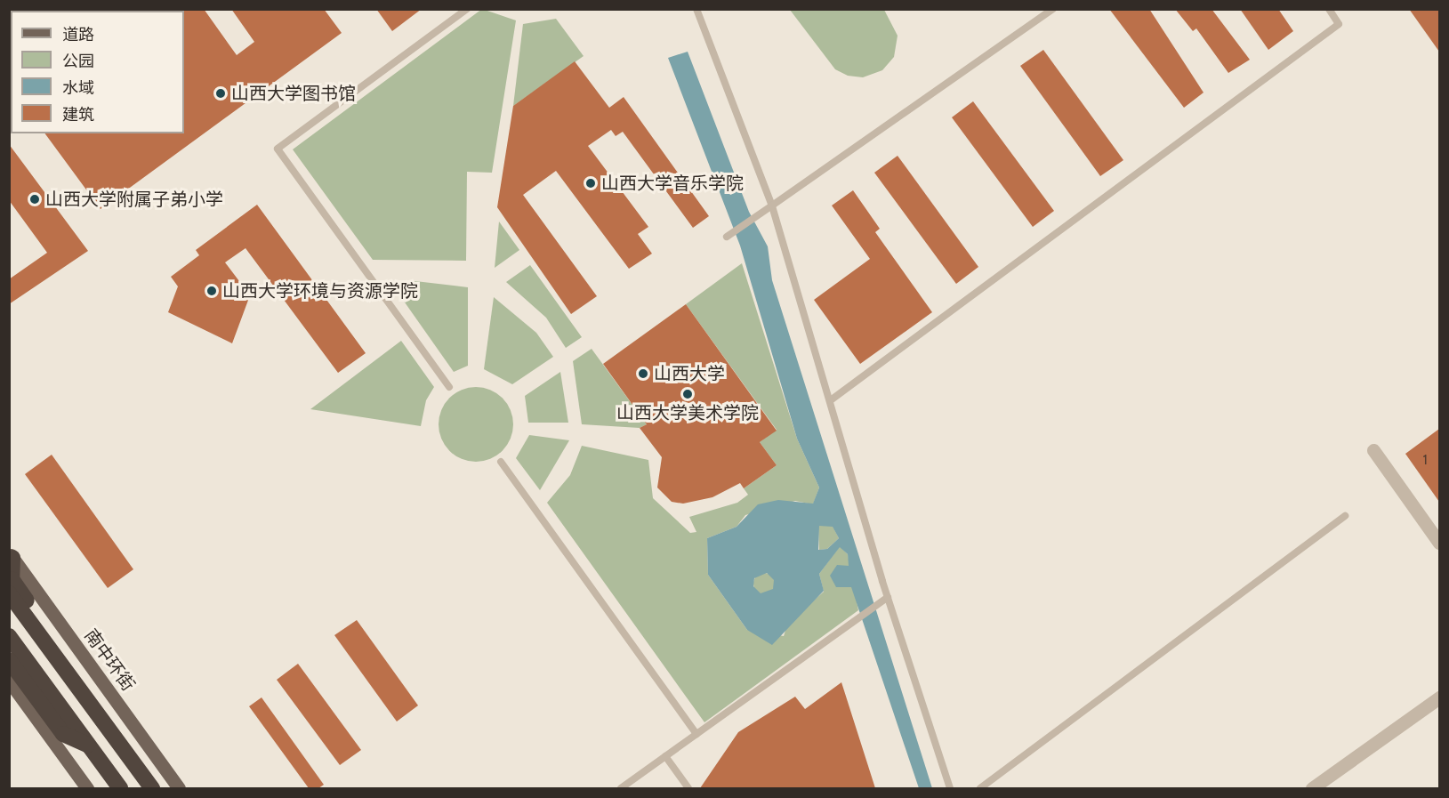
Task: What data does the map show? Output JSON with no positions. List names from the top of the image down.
{
  "streets": {
    "main road": ["南中环街"]
  },
  "places": [
    "山西大学图书馆",
    "山西大学音乐学院",
    "山西大学附属子弟小学",
    "山西大学环境与资源学院",
    "山西大学",
    "山西大学美术学院"
  ],
  "house_numbers": ["1"],
  "legend": [
    "道路",
    "公园",
    "水域",
    "建筑"
  ]
}
